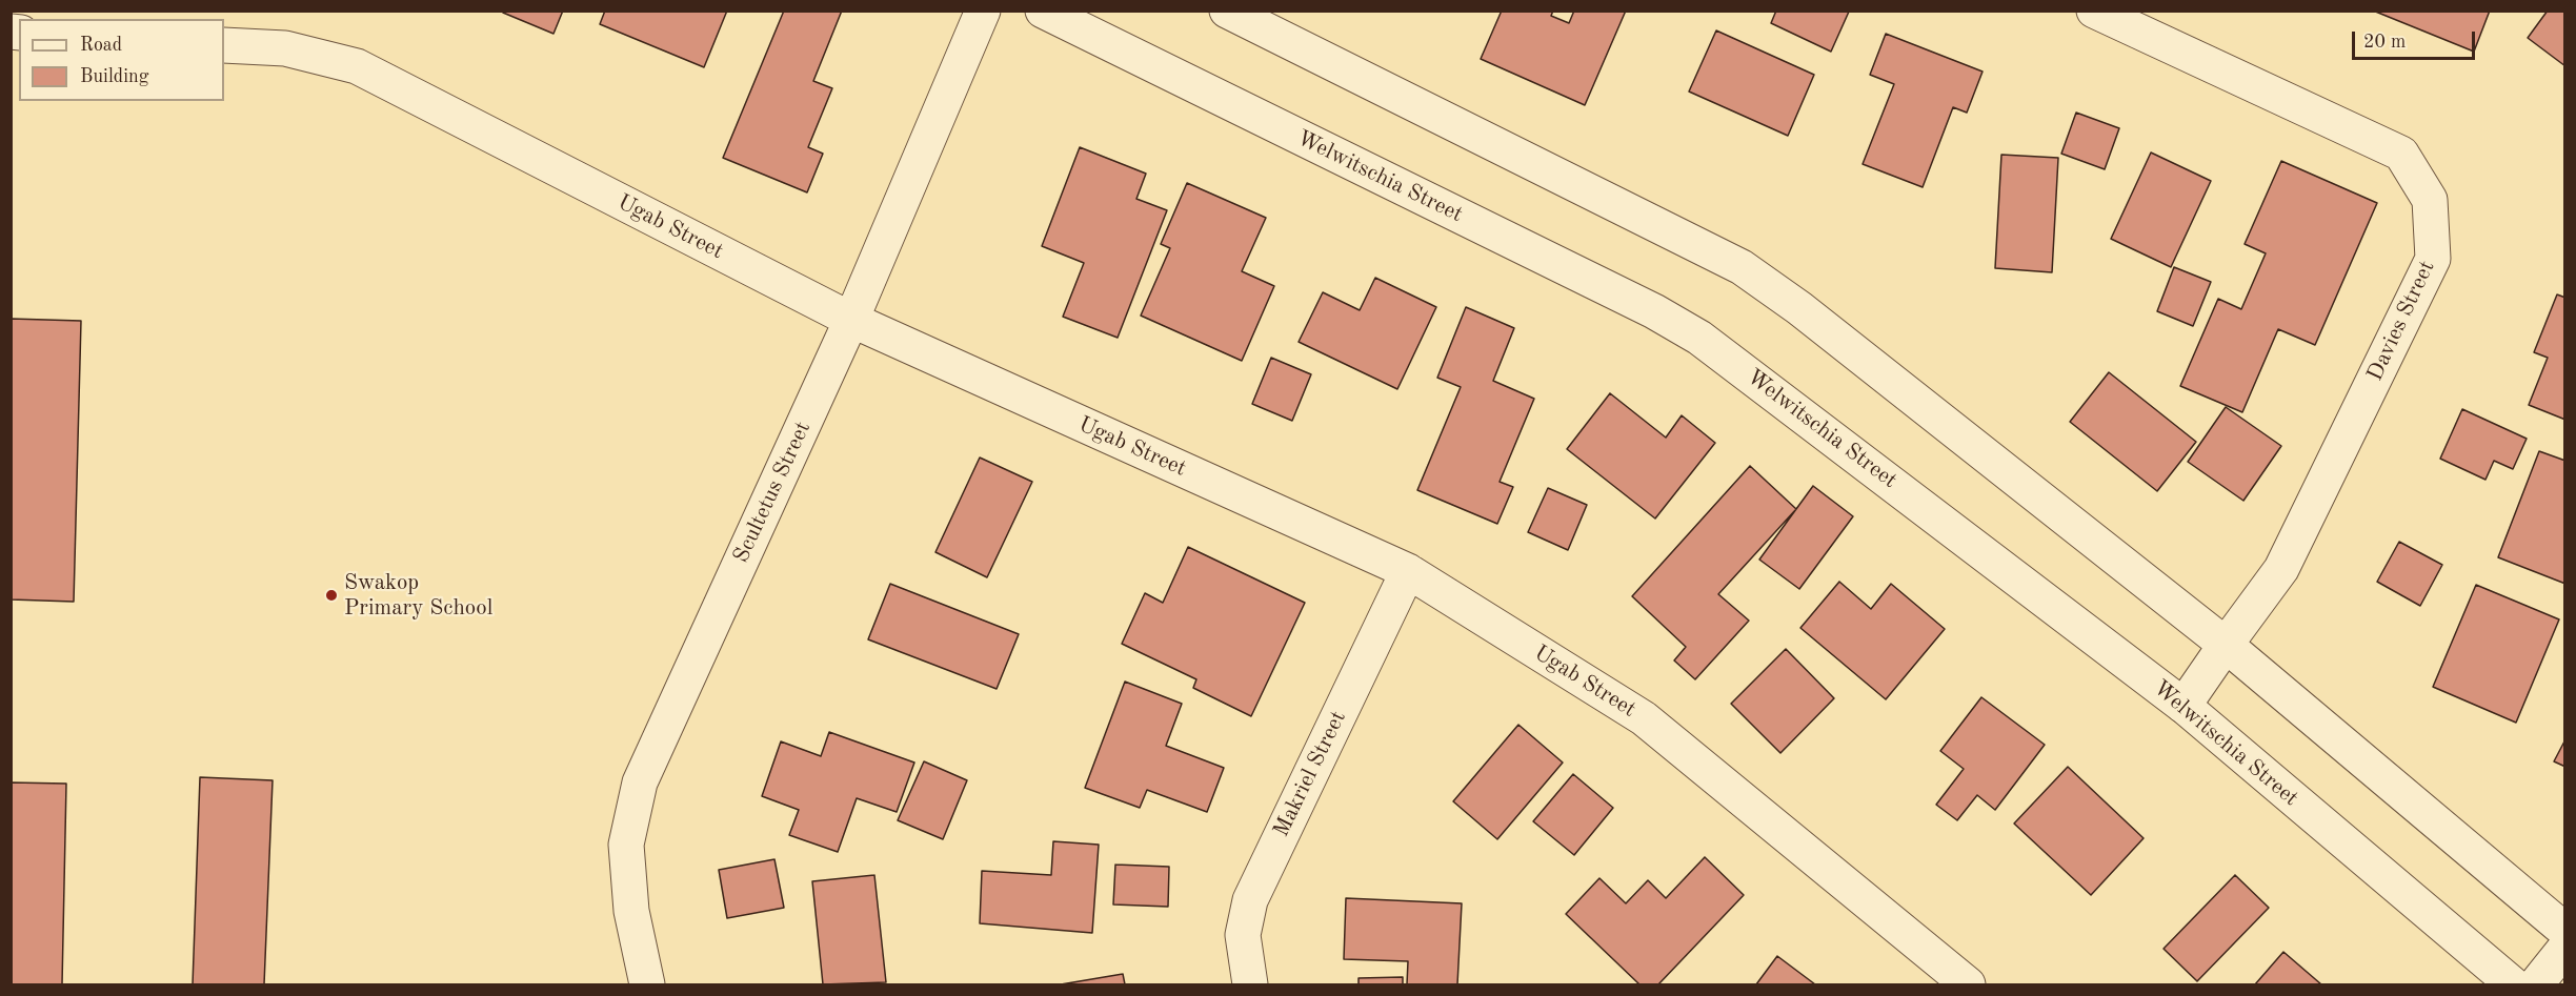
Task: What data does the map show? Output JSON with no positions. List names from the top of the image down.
{
  "streets": {
    "street": [
      "Welwitschia Street",
      "Ugab Street",
      "Davies Street",
      "Scultetus Street",
      "Makriel Street"
    ]
  },
  "crossings": [
    ["Welwitschia Street", "Davies Street"],
    ["Ugab Street", "Scultetus Street"],
    ["Ugab Street", "Makriel Street"]
  ],
  "places": ["Swakop Primary School"],
  "legend": ["Road", "Building"],
  "scale_bar": "20 m"
}
